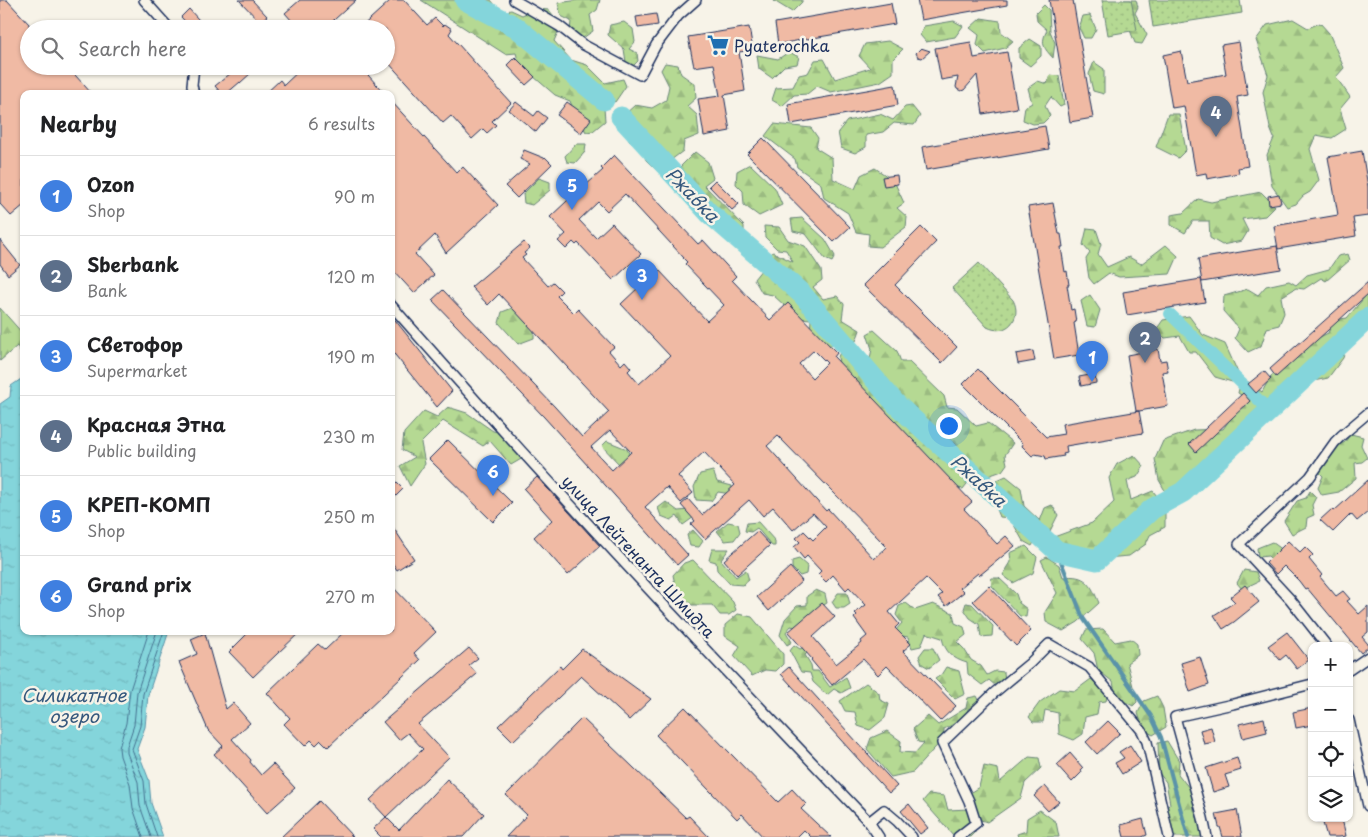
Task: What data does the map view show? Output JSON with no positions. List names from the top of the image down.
{
  "streets": {
    "street": ["улица Лейтенанта Шмидта"]
  },
  "water": ["Ржавка", "Силикатное озеро"],
  "places": {
    "supermarket": ["Pyaterochka"]
  },
  "page": {
    "search": "Search here",
    "heading": ["Nearby", "6 results"],
    "pins": [
      "4",
      "5",
      "3",
      "2",
      "1",
      "6"
    ],
    "list": [
      {
        "mark": "1",
        "name": "Ozon",
        "note": "Shop",
        "value": "90 m"
      },
      {
        "mark": "2",
        "name": "Sberbank",
        "note": "Bank",
        "value": "120 m"
      },
      {
        "mark": "3",
        "name": "Светофор",
        "note": "Supermarket",
        "value": "190 m"
      },
      {
        "mark": "4",
        "name": "Красная Этна",
        "note": "Public building",
        "value": "230 m"
      },
      {
        "mark": "5",
        "name": "КРЕП-КОМП",
        "note": "Shop",
        "value": "250 m"
      },
      {
        "mark": "6",
        "name": "Grand prix",
        "note": "Shop",
        "value": "270 m"
      }
    ],
    "map_buttons": ["+", "−"]
  }
}
